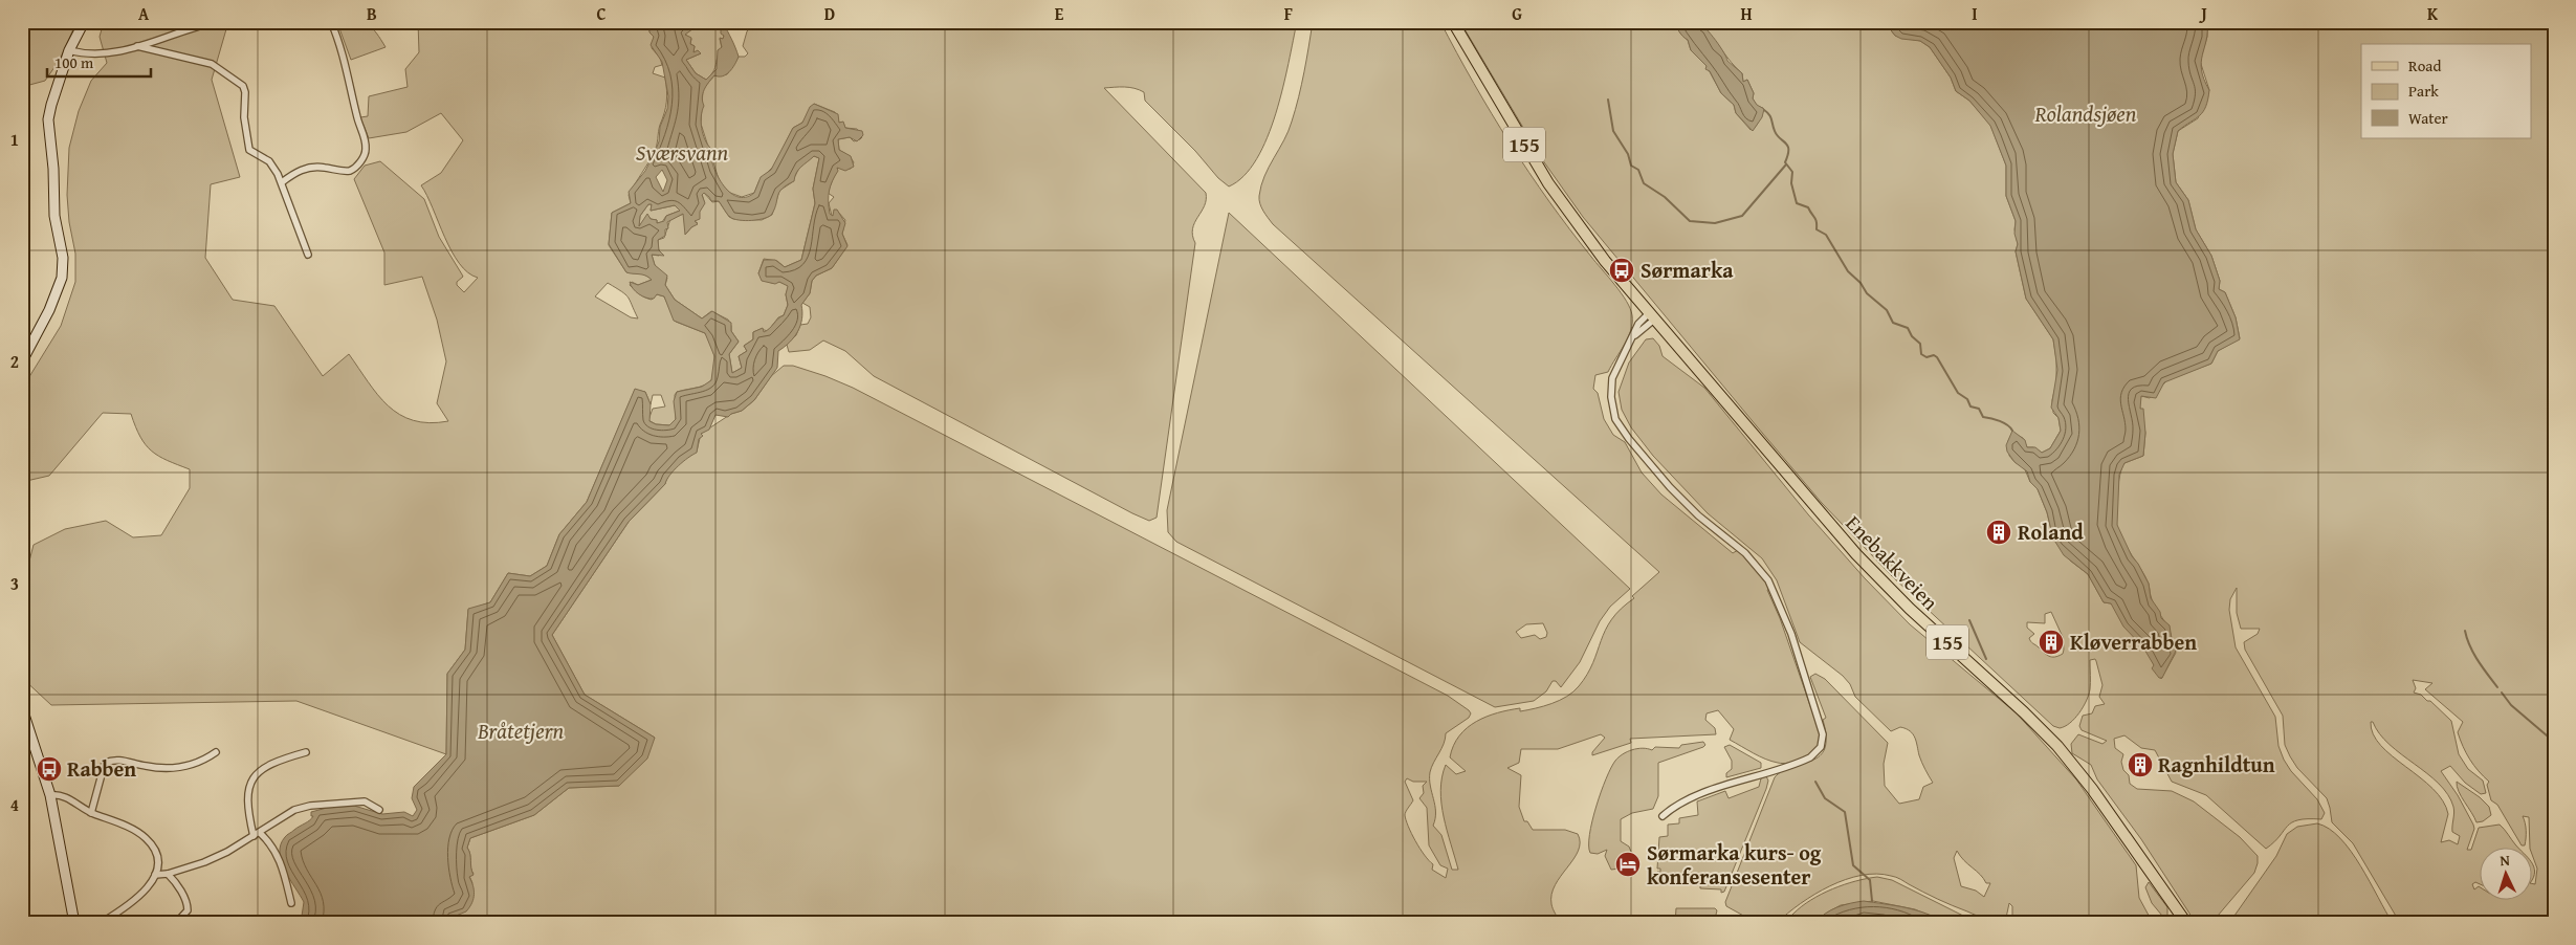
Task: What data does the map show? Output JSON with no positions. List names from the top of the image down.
{
  "streets": {
    "main road": ["155", "Enebakkveien"]
  },
  "water": ["Rolandsjøen", "Sværsvann", "Bråtetjern"],
  "places": {
    "bus stop": ["Sørmarka", "Rabben"],
    "building": ["Roland", "Kløverrabben", "Ragnhildtun"],
    "hotel": ["Sørmarka kurs- og konferansesenter"]
  },
  "legend": ["Road", "Park", "Water"],
  "scale_bar": "100 m",
  "north": "top",
  "grid": {
    "columns": [
      "A",
      "B",
      "C",
      "D",
      "E",
      "F",
      "G",
      "H",
      "I",
      "J",
      "K"
    ],
    "rows": [
      "1",
      "2",
      "3",
      "4"
    ]
  }
}
